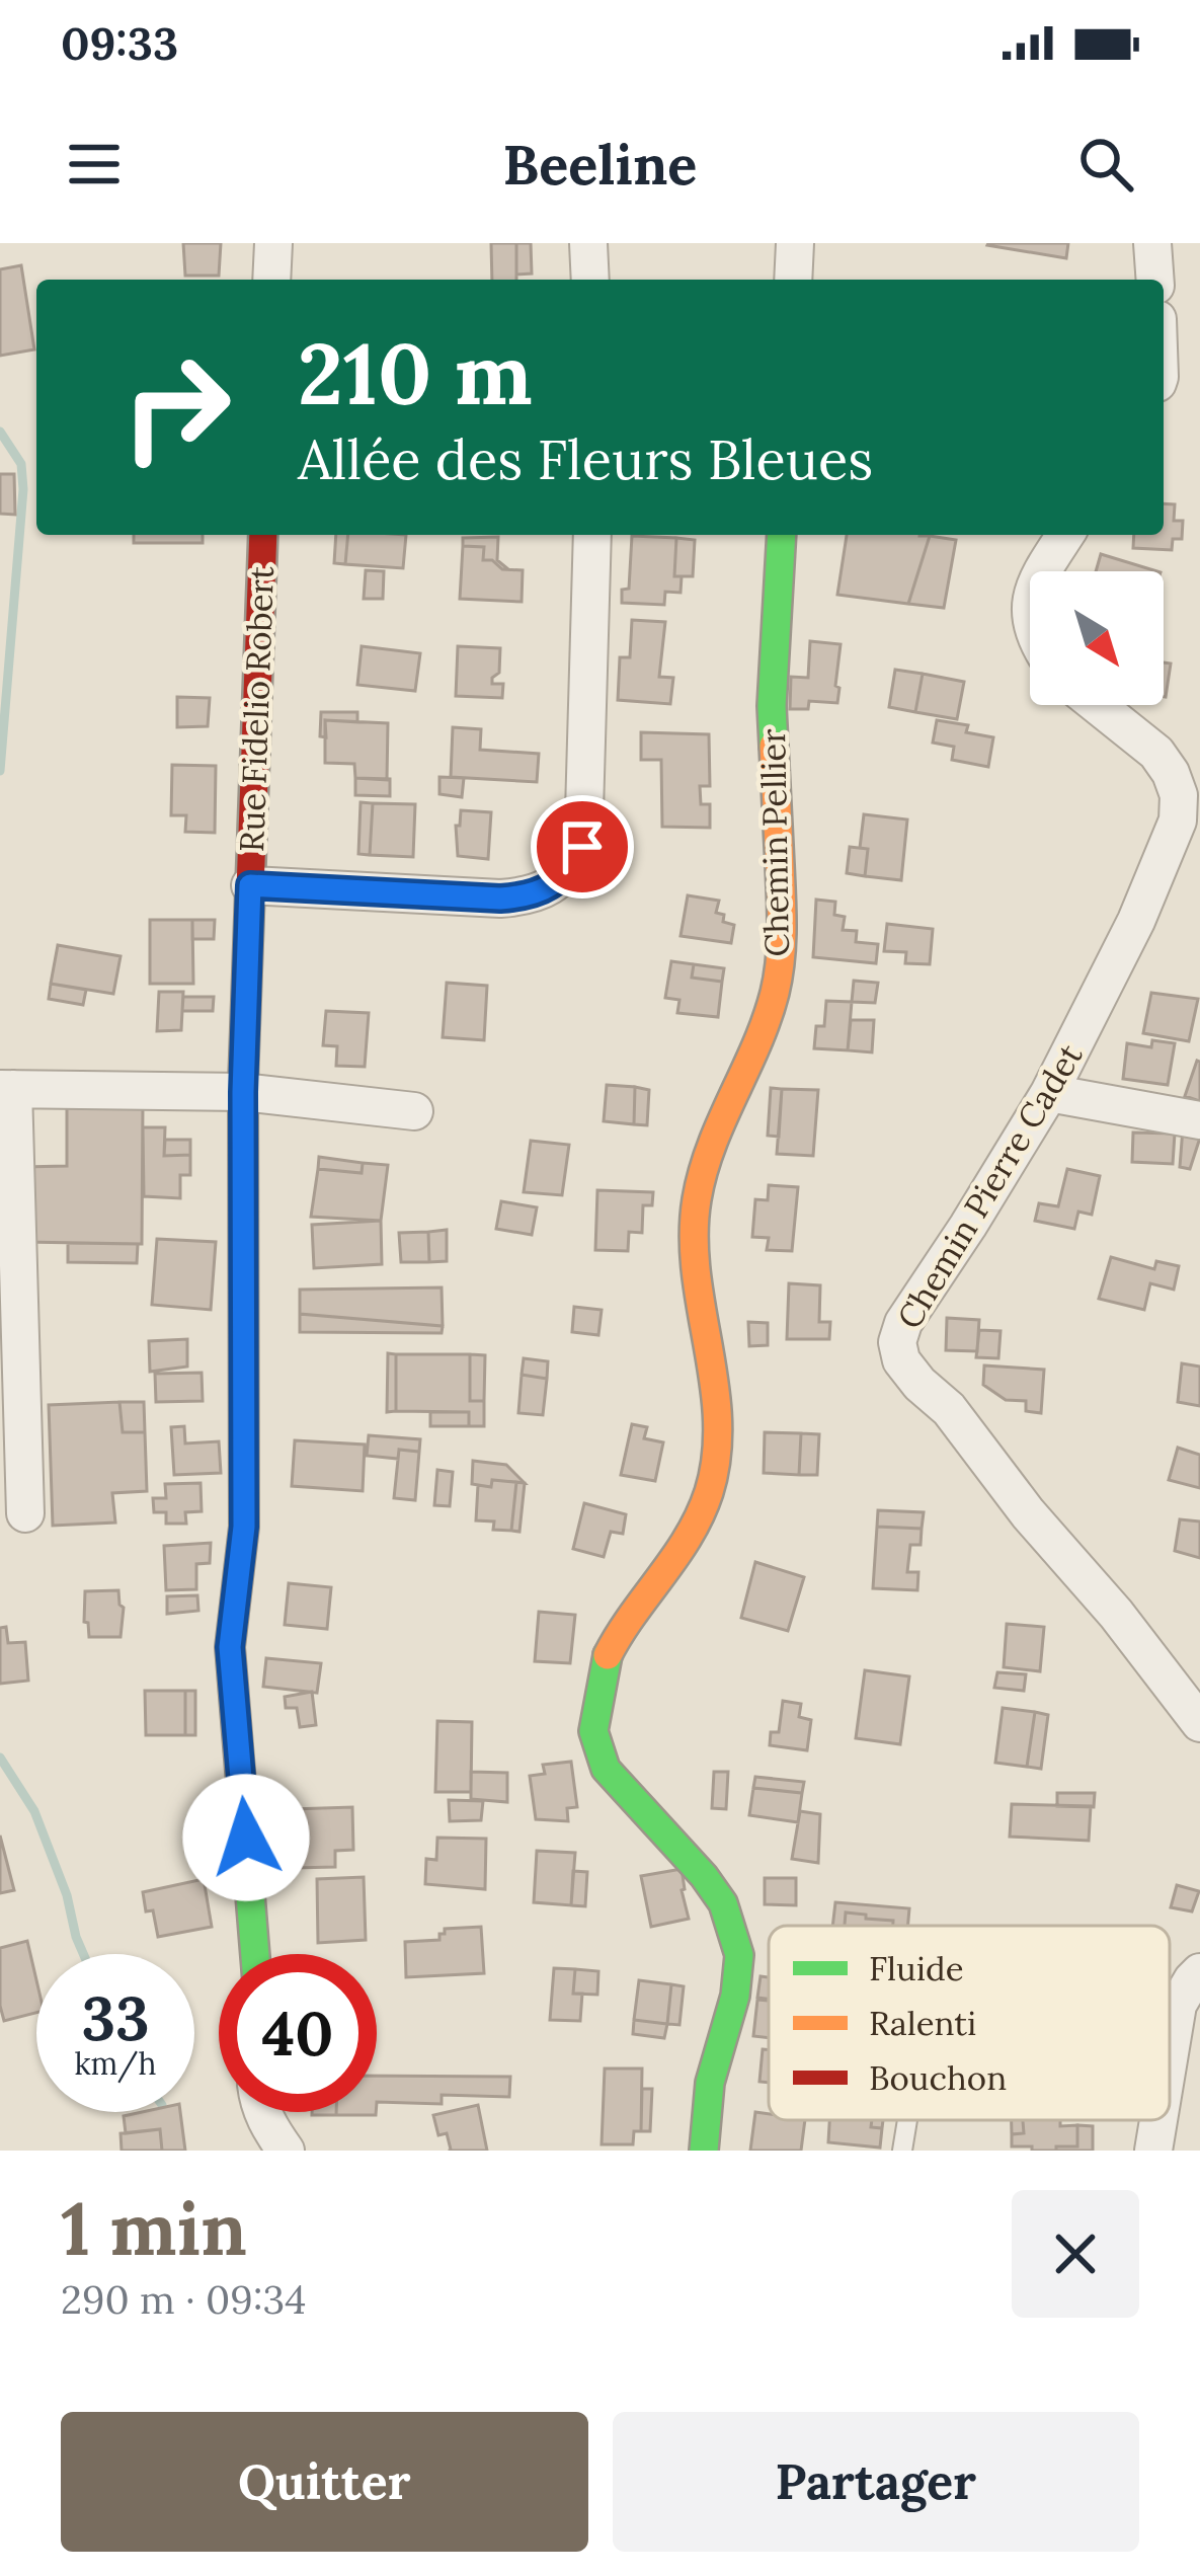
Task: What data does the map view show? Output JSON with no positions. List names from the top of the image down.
{
  "streets": {
    "street": ["Rue Fidelio Robert", "Chemin Pellier", "Chemin Pierre Cadet"]
  },
  "legend": ["Fluide", "Ralenti", "Bouchon"],
  "north": "bottom right",
  "page": {
    "status": "09:33",
    "header": "Beeline",
    "turn": ["210 m", "Allée des Fleurs Bleues"],
    "speed": "33 km/h",
    "limit": "40",
    "heading": ["1 min", "290 m · 09:34"],
    "buttons": ["Quitter", "Partager"]
  }
}
